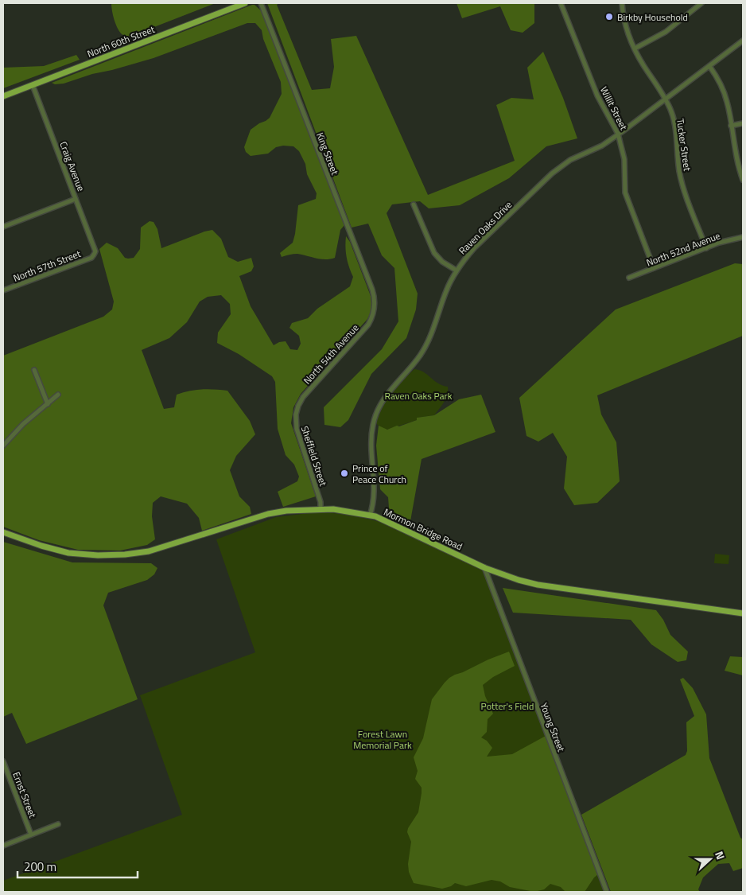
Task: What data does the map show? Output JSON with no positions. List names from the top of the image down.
{
  "streets": {
    "main road": ["North 60th Street", "Mormon Bridge Road"],
    "street": [
      "Willit Street",
      "Tucker Street",
      "King Street",
      "Craig Avenue",
      "Raven Oaks Drive",
      "North 52nd Avenue",
      "North 57th Street",
      "North 54th Avenue",
      "Sheffield Street",
      "Young Street",
      "Ernst Street"
    ]
  },
  "crossings": [
    ["North 60th Street", "Craig Avenue"],
    ["Willit Street", "Raven Oaks Drive"],
    ["Willit Street", "North 52nd Avenue"],
    ["Tucker Street", "Raven Oaks Drive"],
    ["Tucker Street", "North 52nd Avenue"],
    ["King Street", "North 54th Avenue"],
    ["Craig Avenue", "North 57th Street"],
    ["Raven Oaks Drive", "Mormon Bridge Road"],
    ["North 54th Avenue", "Sheffield Street"],
    ["Sheffield Street", "Mormon Bridge Road"],
    ["Mormon Bridge Road", "Young Street"]
  ],
  "parks": ["Raven Oaks Park", "Potter's Field", "Forest Lawn Memorial Park"],
  "places": ["Birkby Household", "Prince of Peace Church"],
  "scale_bar": "200 m",
  "north": "right"
}
